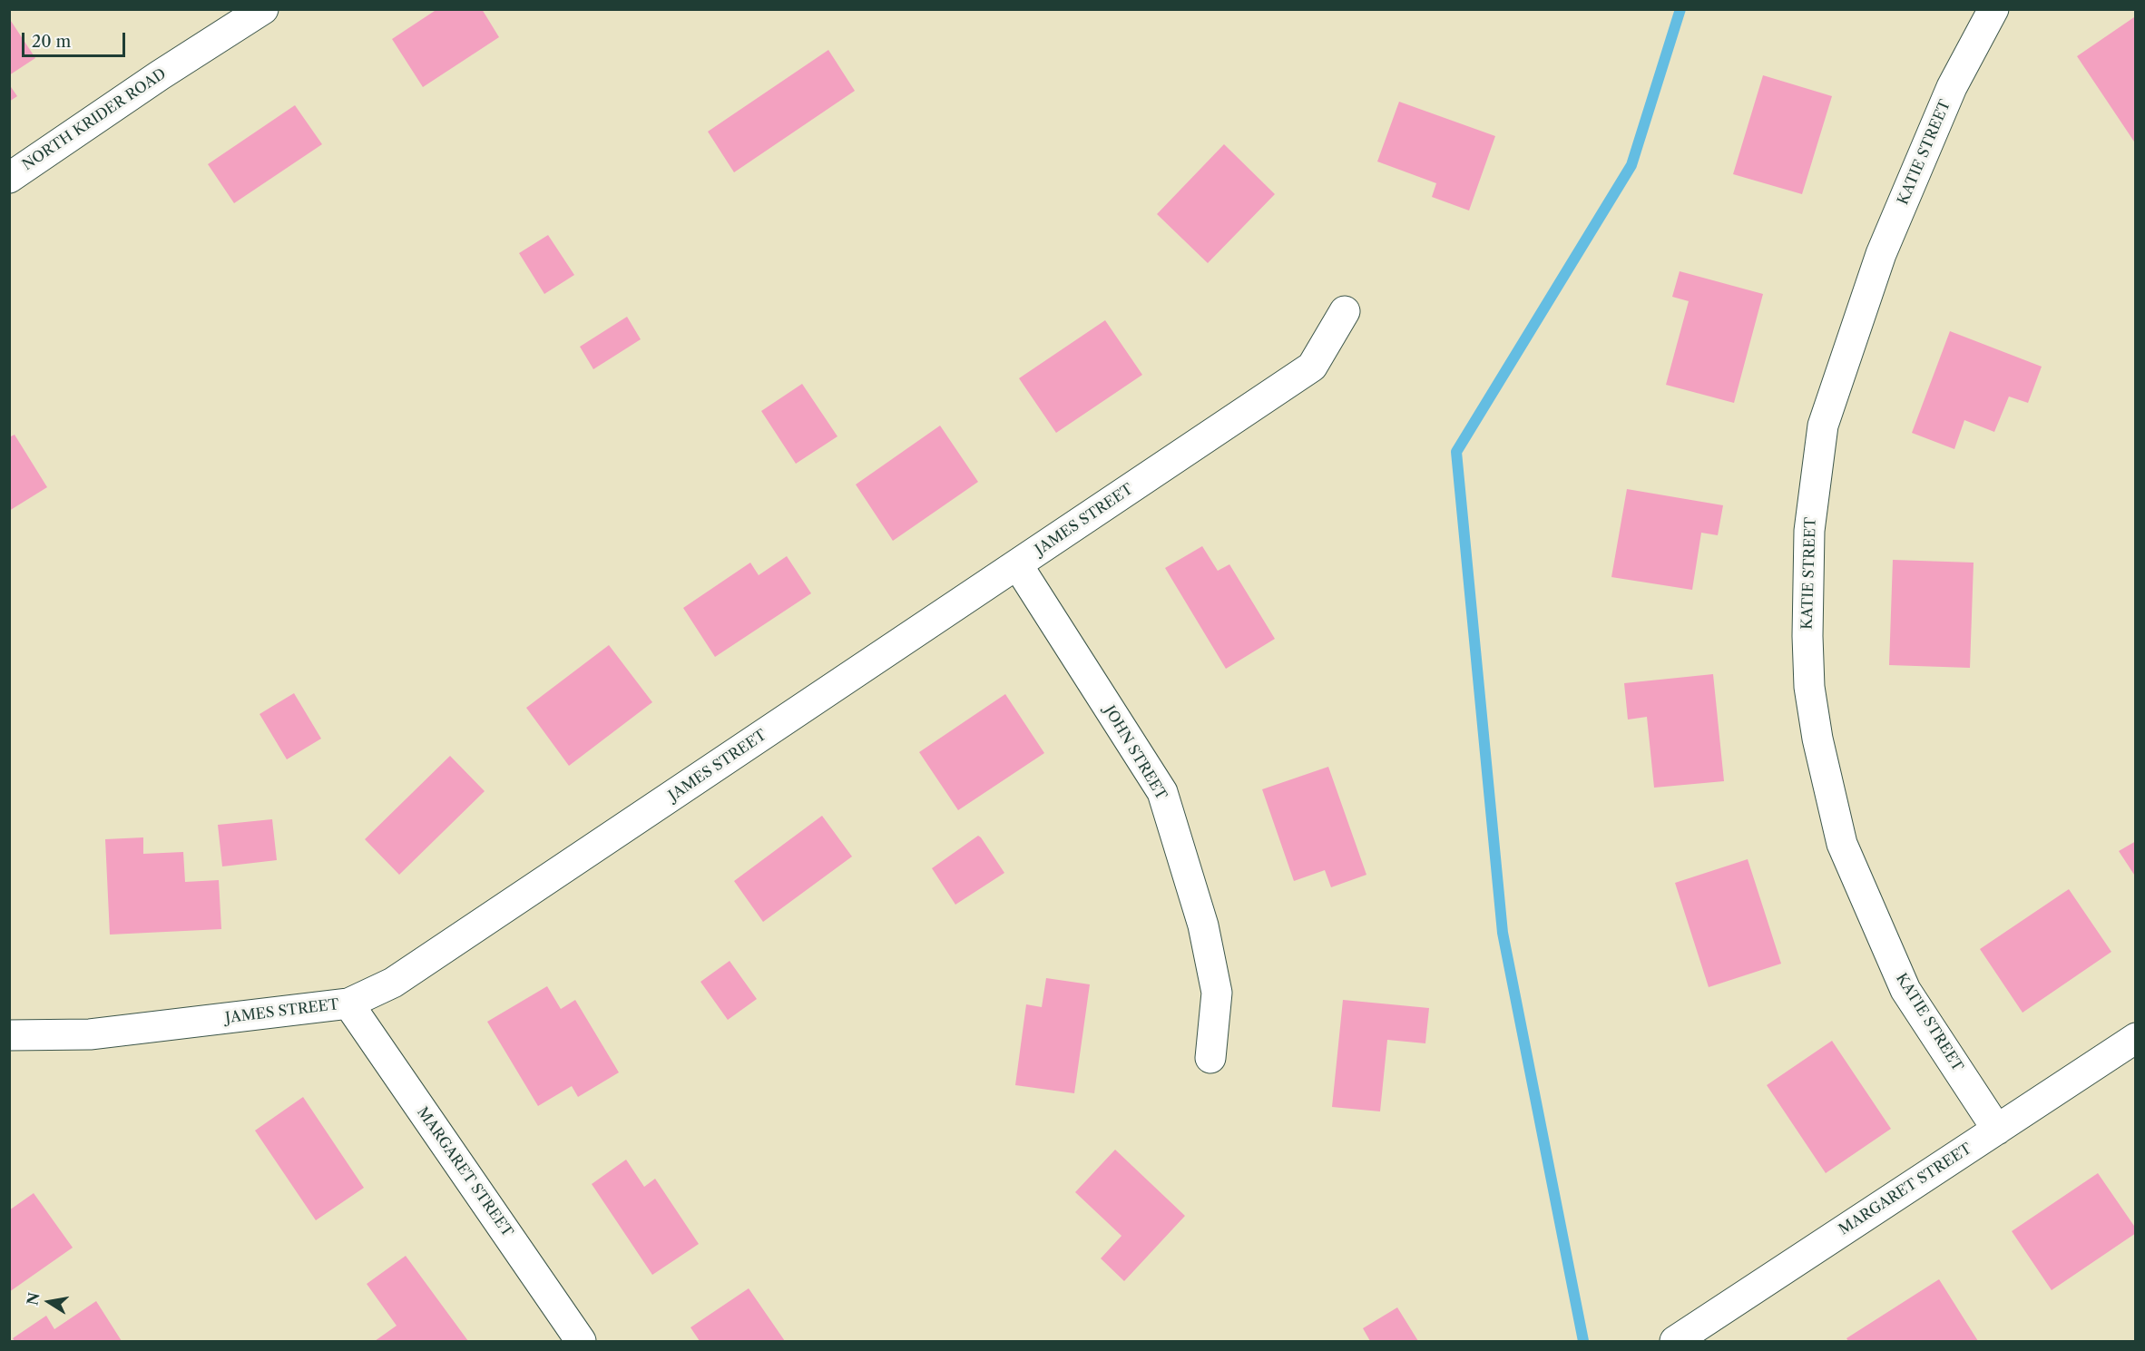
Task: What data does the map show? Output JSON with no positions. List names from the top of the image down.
{
  "streets": {
    "street": [
      "NORTH KRIDER ROAD",
      "KATIE STREET",
      "JAMES STREET",
      "JOHN STREET",
      "MARGARET STREET"
    ]
  },
  "crossings": [
    ["KATIE STREET", "MARGARET STREET"],
    ["JAMES STREET", "JOHN STREET"],
    ["JAMES STREET", "MARGARET STREET"]
  ],
  "scale_bar": "20 m",
  "north": "left"
}
